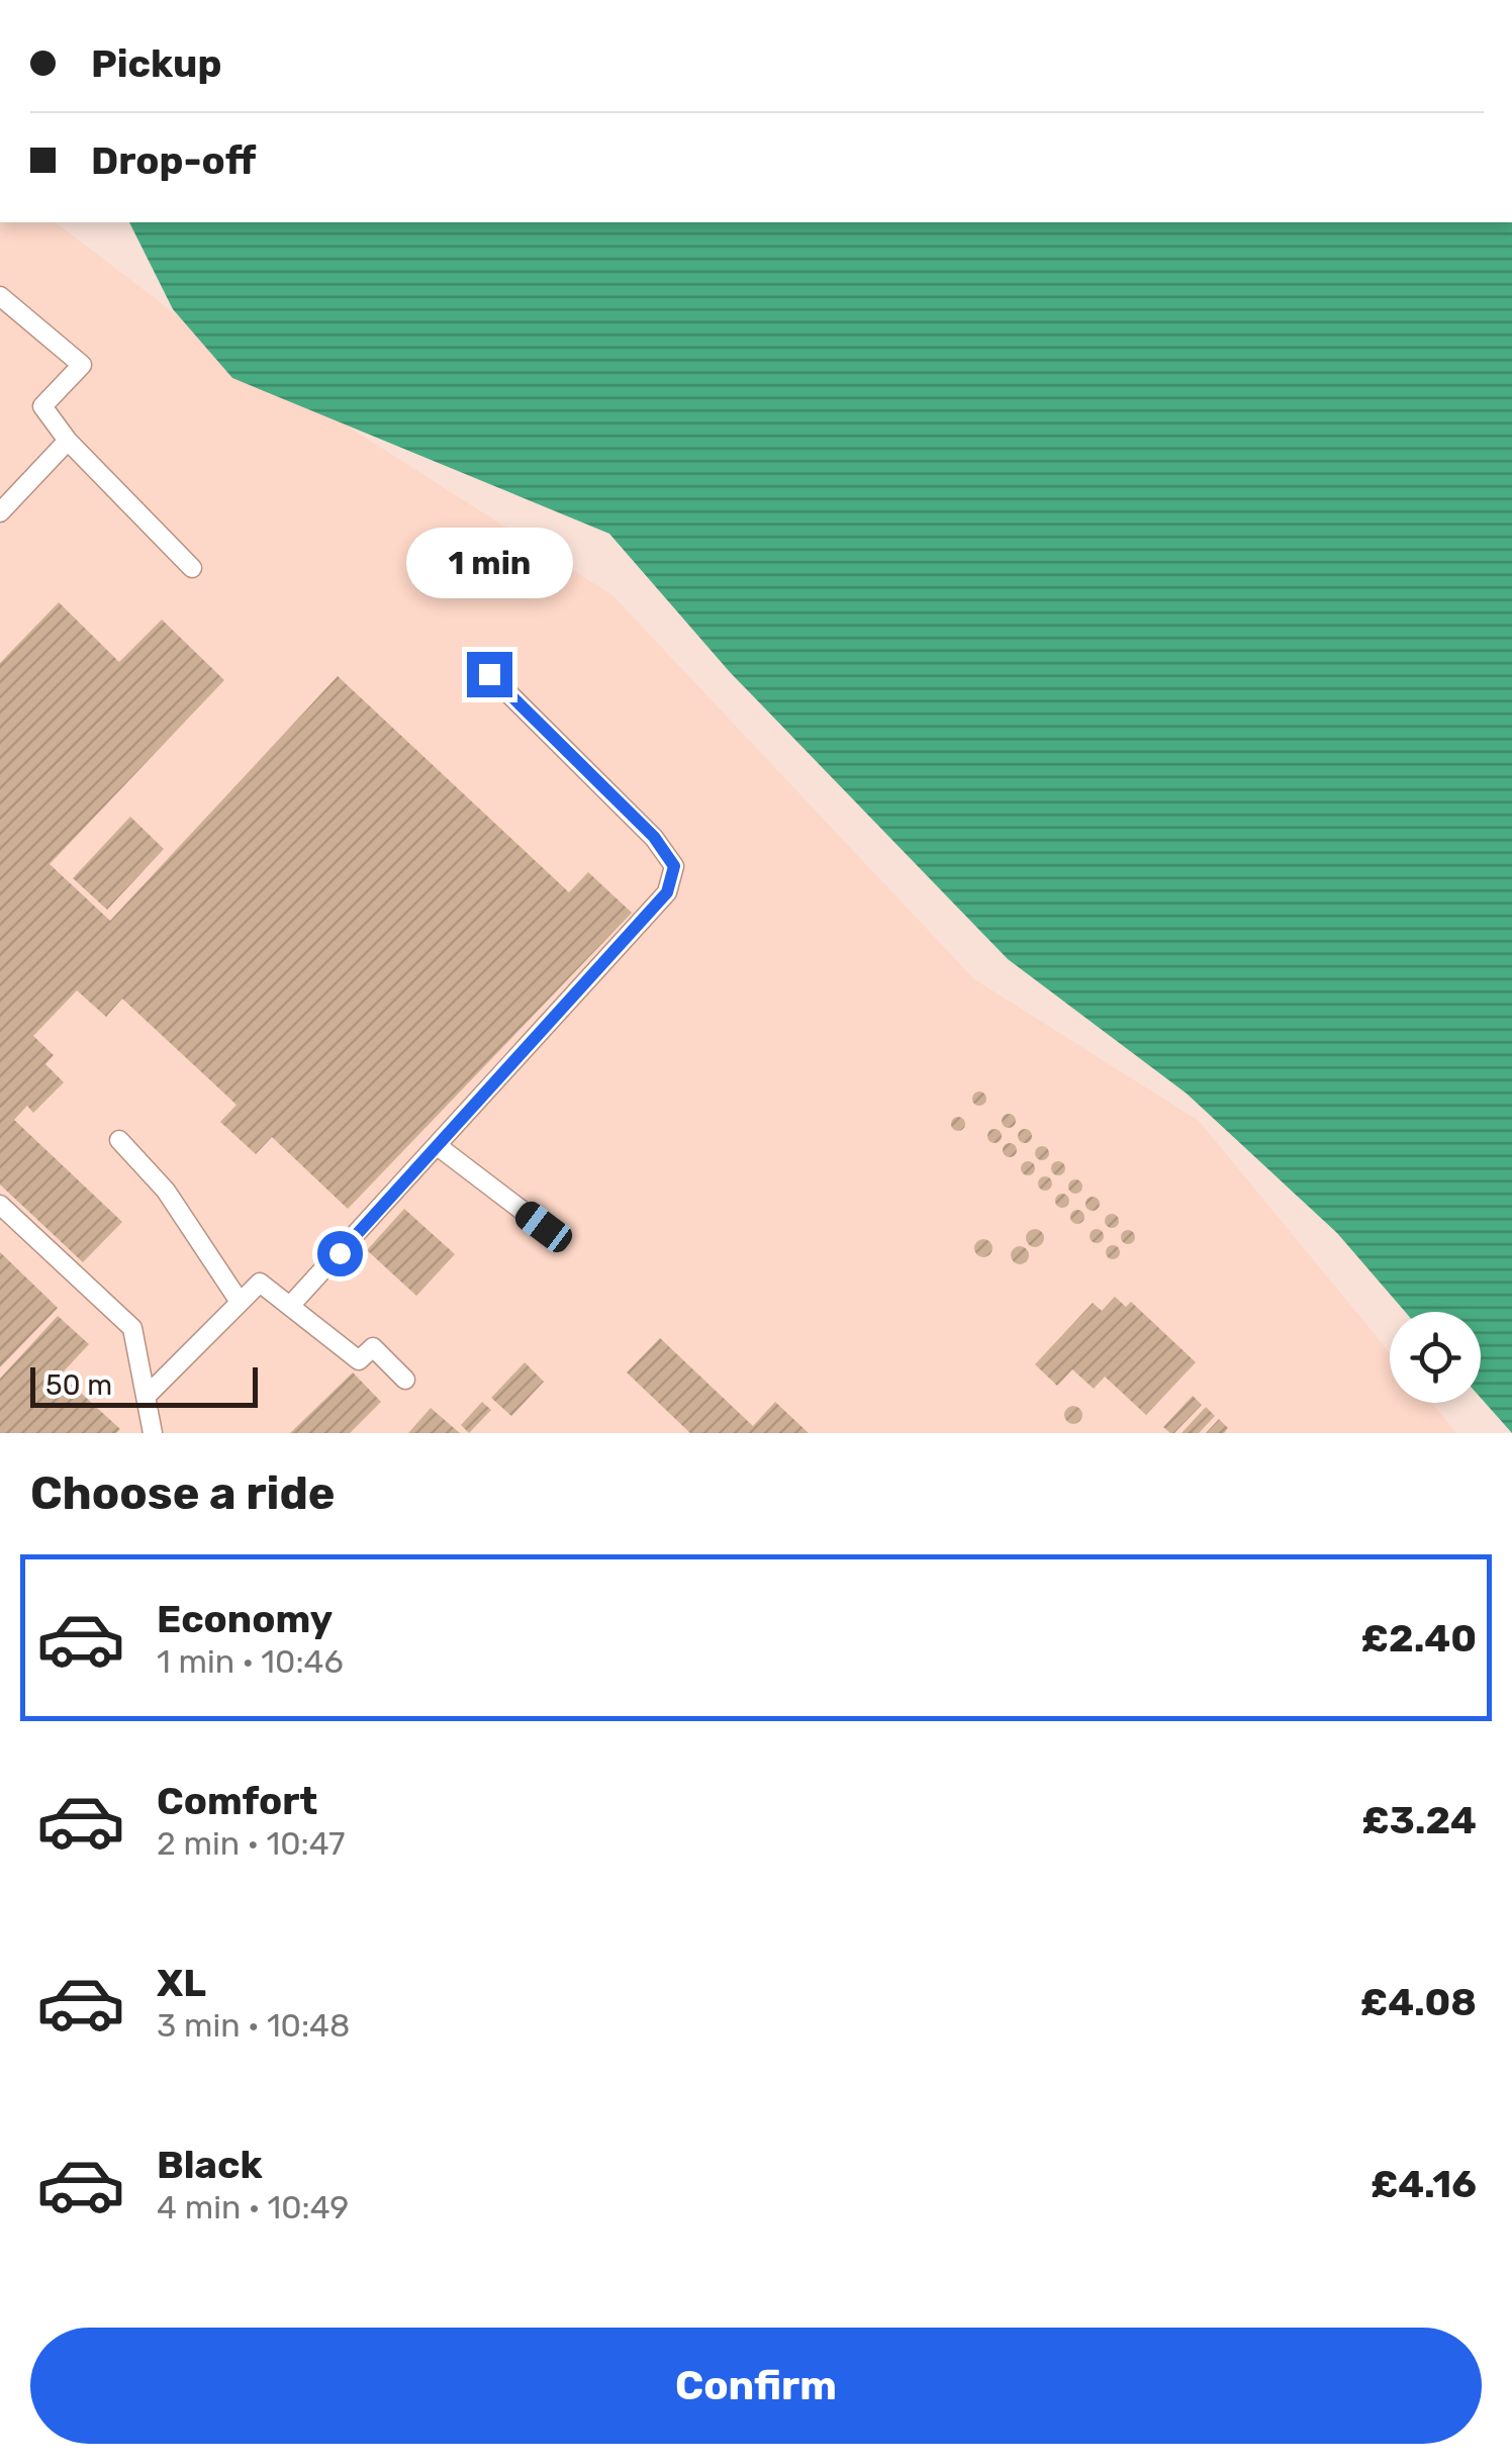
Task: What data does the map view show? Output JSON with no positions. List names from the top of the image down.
{
  "scale_bar": "50 m",
  "page": {
    "banner": ["Pickup", "Drop-off"],
    "bubble": "1 min",
    "scale": "50 m",
    "heading": "Choose a ride",
    "list": [
      {
        "name": "Economy",
        "note": "1 min · 10:46",
        "value": "£2.40"
      },
      {
        "name": "Comfort",
        "note": "2 min · 10:47",
        "value": "£3.24"
      },
      {
        "name": "XL",
        "note": "3 min · 10:48",
        "value": "£4.08"
      },
      {
        "name": "Black",
        "note": "4 min · 10:49",
        "value": "£4.16"
      }
    ],
    "buttons": "Confirm"
  }
}
